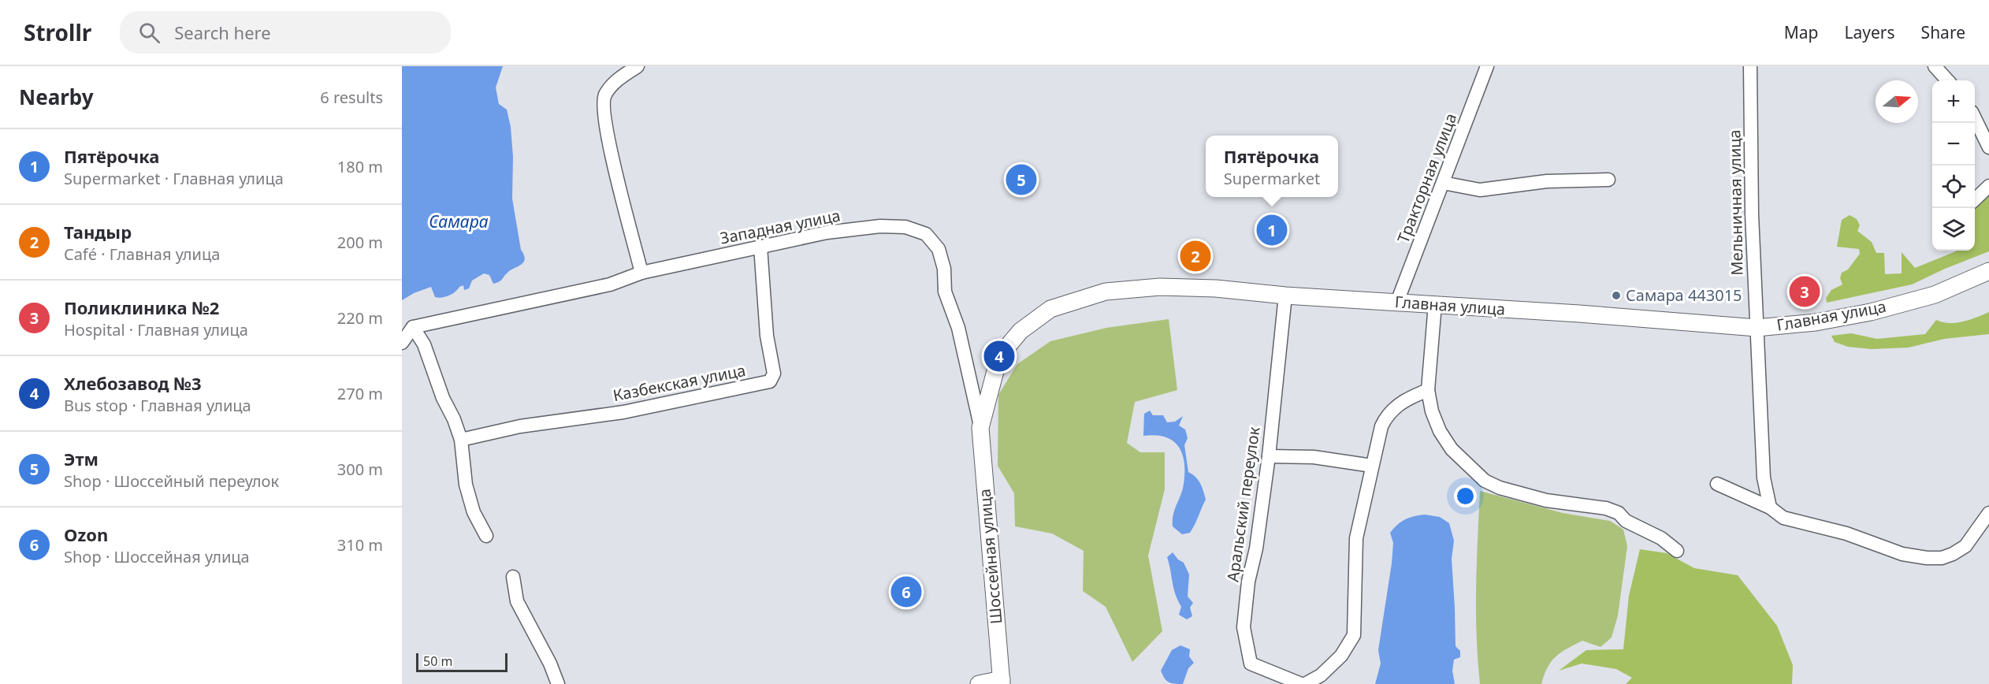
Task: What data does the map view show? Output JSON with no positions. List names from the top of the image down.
{
  "streets": {
    "main road": ["Главная улица", "Шоссейная улица"],
    "street": [
      "Тракторная улица",
      "Мельничная улица",
      "Западная улица",
      "Казбекская улица",
      "Аральский переулок"
    ]
  },
  "crossings": [
    ["Тракторная улица", "Главная улица"],
    ["Мельничная улица", "Главная улица"],
    ["Западная улица", "Главная улица"],
    ["Западная улица", "Казбекская улица"],
    ["Западная улица", "Шоссейная улица"],
    ["Главная улица", "Аральский переулок"],
    ["Главная улица", "Шоссейная улица"]
  ],
  "water": ["Самара"],
  "places": ["Самара 443015"],
  "scale_bar": "50 m",
  "north": "right",
  "page": {
    "header": "Strollr",
    "search": "Search here",
    "nav": ["Map", "Layers", "Share"],
    "heading": ["Nearby", "6 results"],
    "map_buttons": ["+", "−"],
    "list": [
      {
        "mark": "1",
        "name": "Пятёрочка",
        "note": "Supermarket · Главная улица",
        "value": "180 m"
      },
      {
        "mark": "2",
        "name": "Тандыр",
        "note": "Café · Главная улица",
        "value": "200 m"
      },
      {
        "mark": "3",
        "name": "Поликлиника №2",
        "note": "Hospital · Главная улица",
        "value": "220 m"
      },
      {
        "mark": "4",
        "name": "Хлебозавод №3",
        "note": "Bus stop · Главная улица",
        "value": "270 m"
      },
      {
        "mark": "5",
        "name": "Этм",
        "note": "Shop · Шоссейный переулок",
        "value": "300 m"
      },
      {
        "mark": "6",
        "name": "Ozon",
        "note": "Shop · Шоссейная улица",
        "value": "310 m"
      }
    ],
    "popup": ["Пятёрочка", "Supermarket"],
    "pins": [
      "5",
      "1",
      "2",
      "3",
      "4",
      "6"
    ],
    "scale": "50 m"
  }
}
